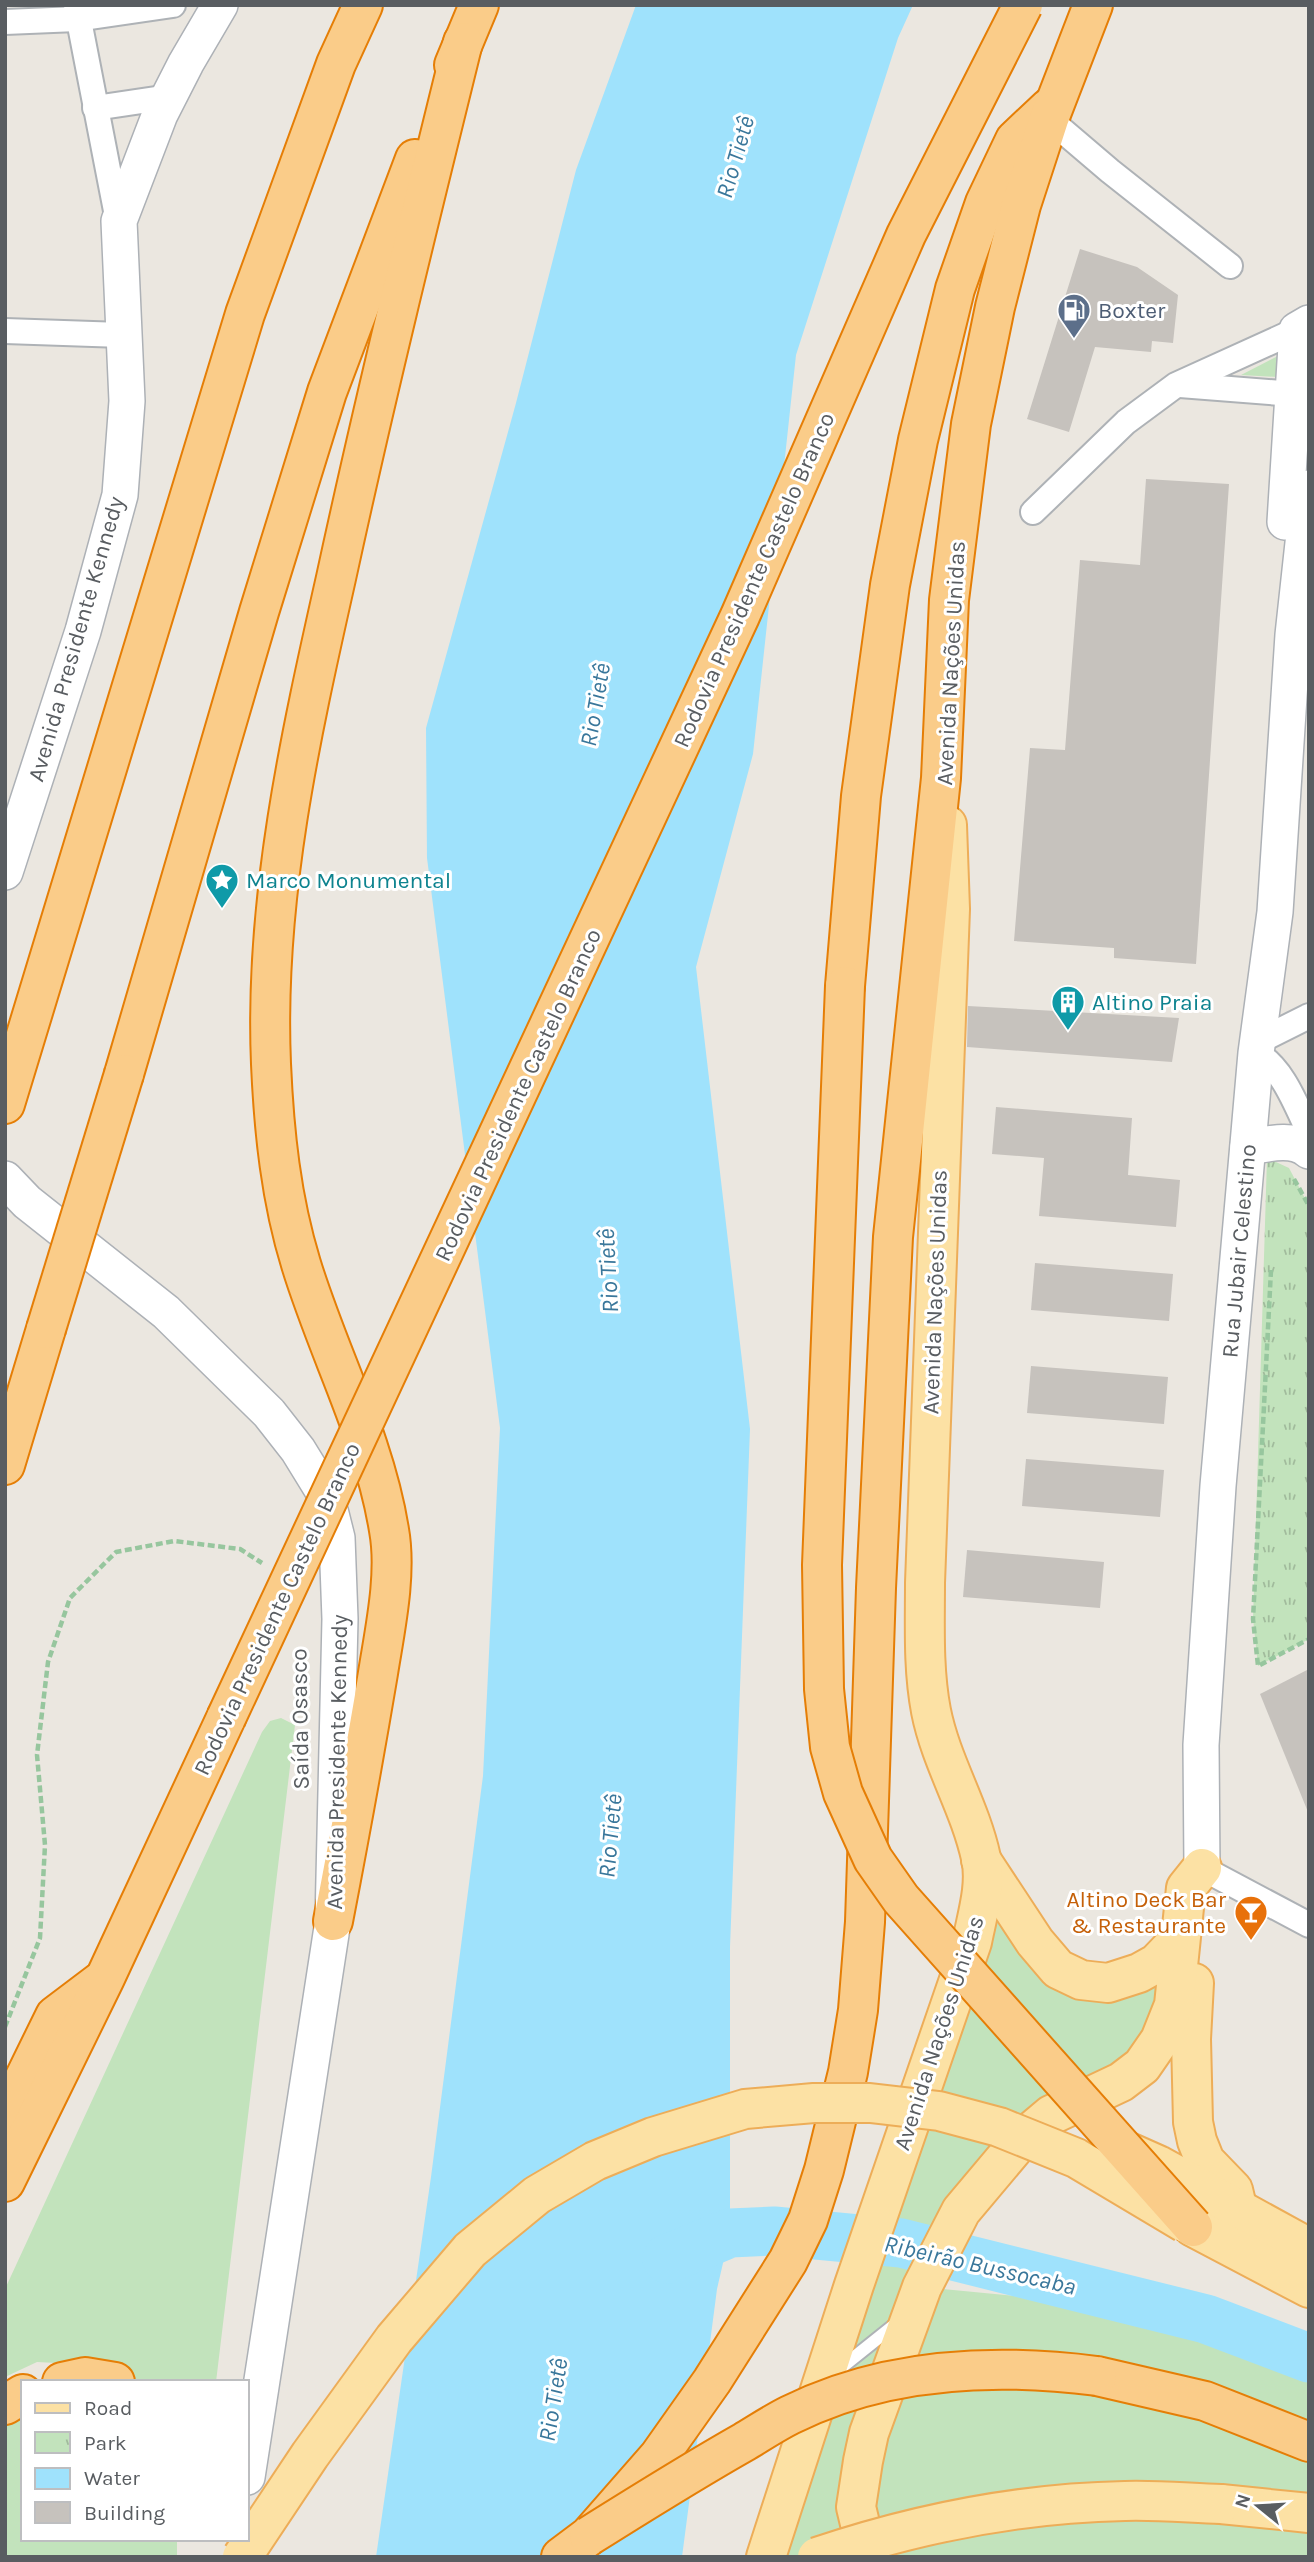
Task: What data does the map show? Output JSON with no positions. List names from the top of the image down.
{
  "streets": {
    "highway": ["Rodovia Presidente Castelo Branco", "Avenida Nações Unidas"],
    "main road": ["Avenida Presidente Kennedy", "Rua Jubair Celestino"]
  },
  "water": ["Rio Tietê", "Ribeirão Bussocaba"],
  "places": {
    "fuel station": ["Boxter"],
    "place": ["Marco Monumental"],
    "building": ["Altino Praia"],
    "bar": ["Altino Deck Bar & Restaurante"]
  },
  "legend": [
    "Road",
    "Park",
    "Water",
    "Building"
  ],
  "north": "left"
}
